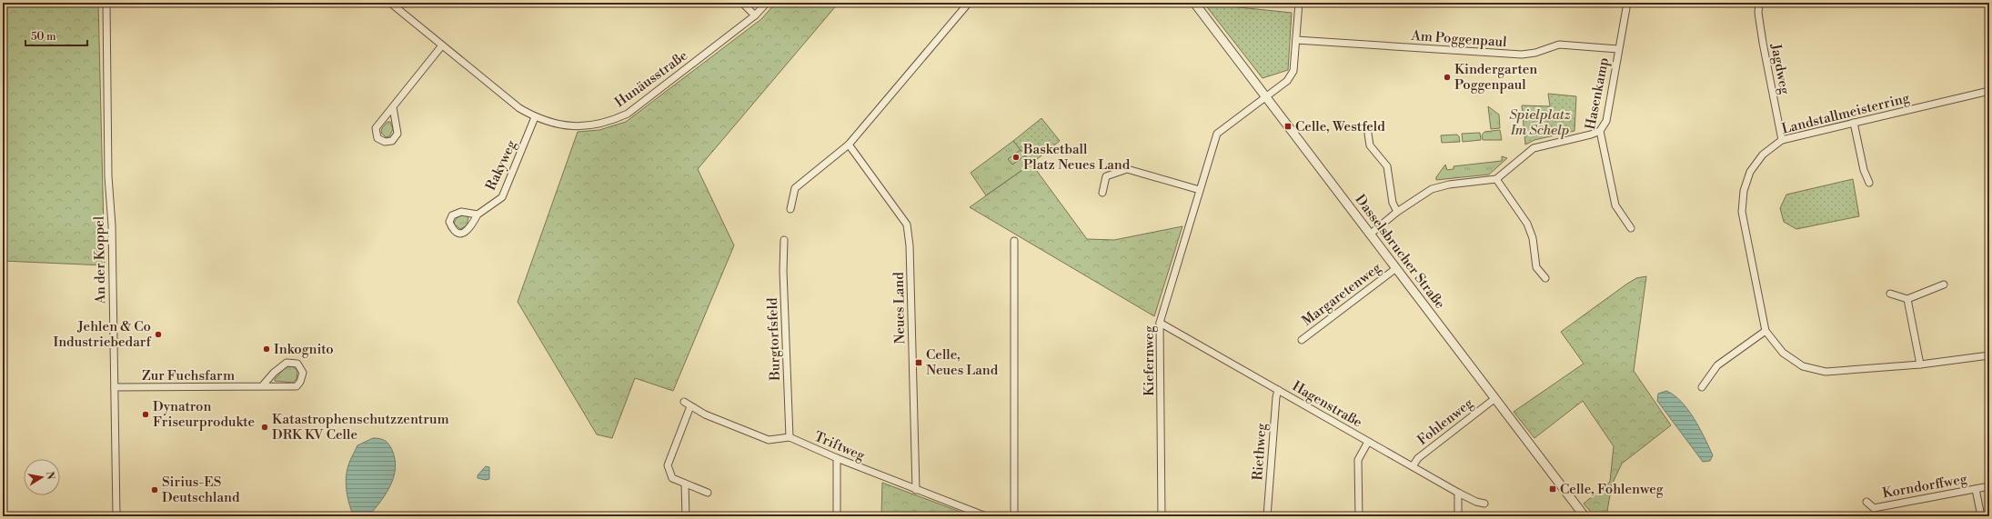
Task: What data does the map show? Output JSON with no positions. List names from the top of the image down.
{
  "streets": {
    "street": [
      "Am Poggenpaul",
      "Jagdweg",
      "Hunäusstraße",
      "Hasenkamp",
      "Landstallmeisterring",
      "Rakyweg",
      "Dasselsbrucher Straße",
      "An der Koppel",
      "Margaretenweg",
      "Neues Land",
      "Burgtorfsfeld",
      "Kiefernweg",
      "Zur Fuchsfarm",
      "Hagenstraße",
      "Fohlenweg",
      "Triftweg",
      "Riethweg",
      "Korndorffweg"
    ]
  },
  "crossings": [
    ["Am Poggenpaul", "Hasenkamp"],
    ["Am Poggenpaul", "Kiefernweg"],
    ["Jagdweg", "Landstallmeisterring"],
    ["Hunäusstraße", "Rakyweg"],
    ["Dasselsbrucher Straße", "Margaretenweg"],
    ["Dasselsbrucher Straße", "Kiefernweg"],
    ["Dasselsbrucher Straße", "Fohlenweg"],
    ["An der Koppel", "Zur Fuchsfarm"],
    ["Neues Land", "Triftweg"],
    ["Burgtorfsfeld", "Triftweg"],
    ["Kiefernweg", "Hagenstraße"],
    ["Hagenstraße", "Fohlenweg"],
    ["Hagenstraße", "Riethweg"]
  ],
  "parks": ["Spielplatz Im Schelp"],
  "places": {
    "other": [
      "Kindergarten Poggenpaul",
      "Basketball Platz Neues Land",
      "Jehlen & Co Industriebedarf",
      "Inkognito",
      "Dynatron Friseurprodukte",
      "Katastrophenschutzzentrum DRK KV Celle",
      "Sirius-ES Deutschland"
    ],
    "transit": ["Celle, Westfeld", "Celle, Neues Land", "Celle, Fohlenweg"]
  },
  "scale_bar": "50 m",
  "north": "right"
}
